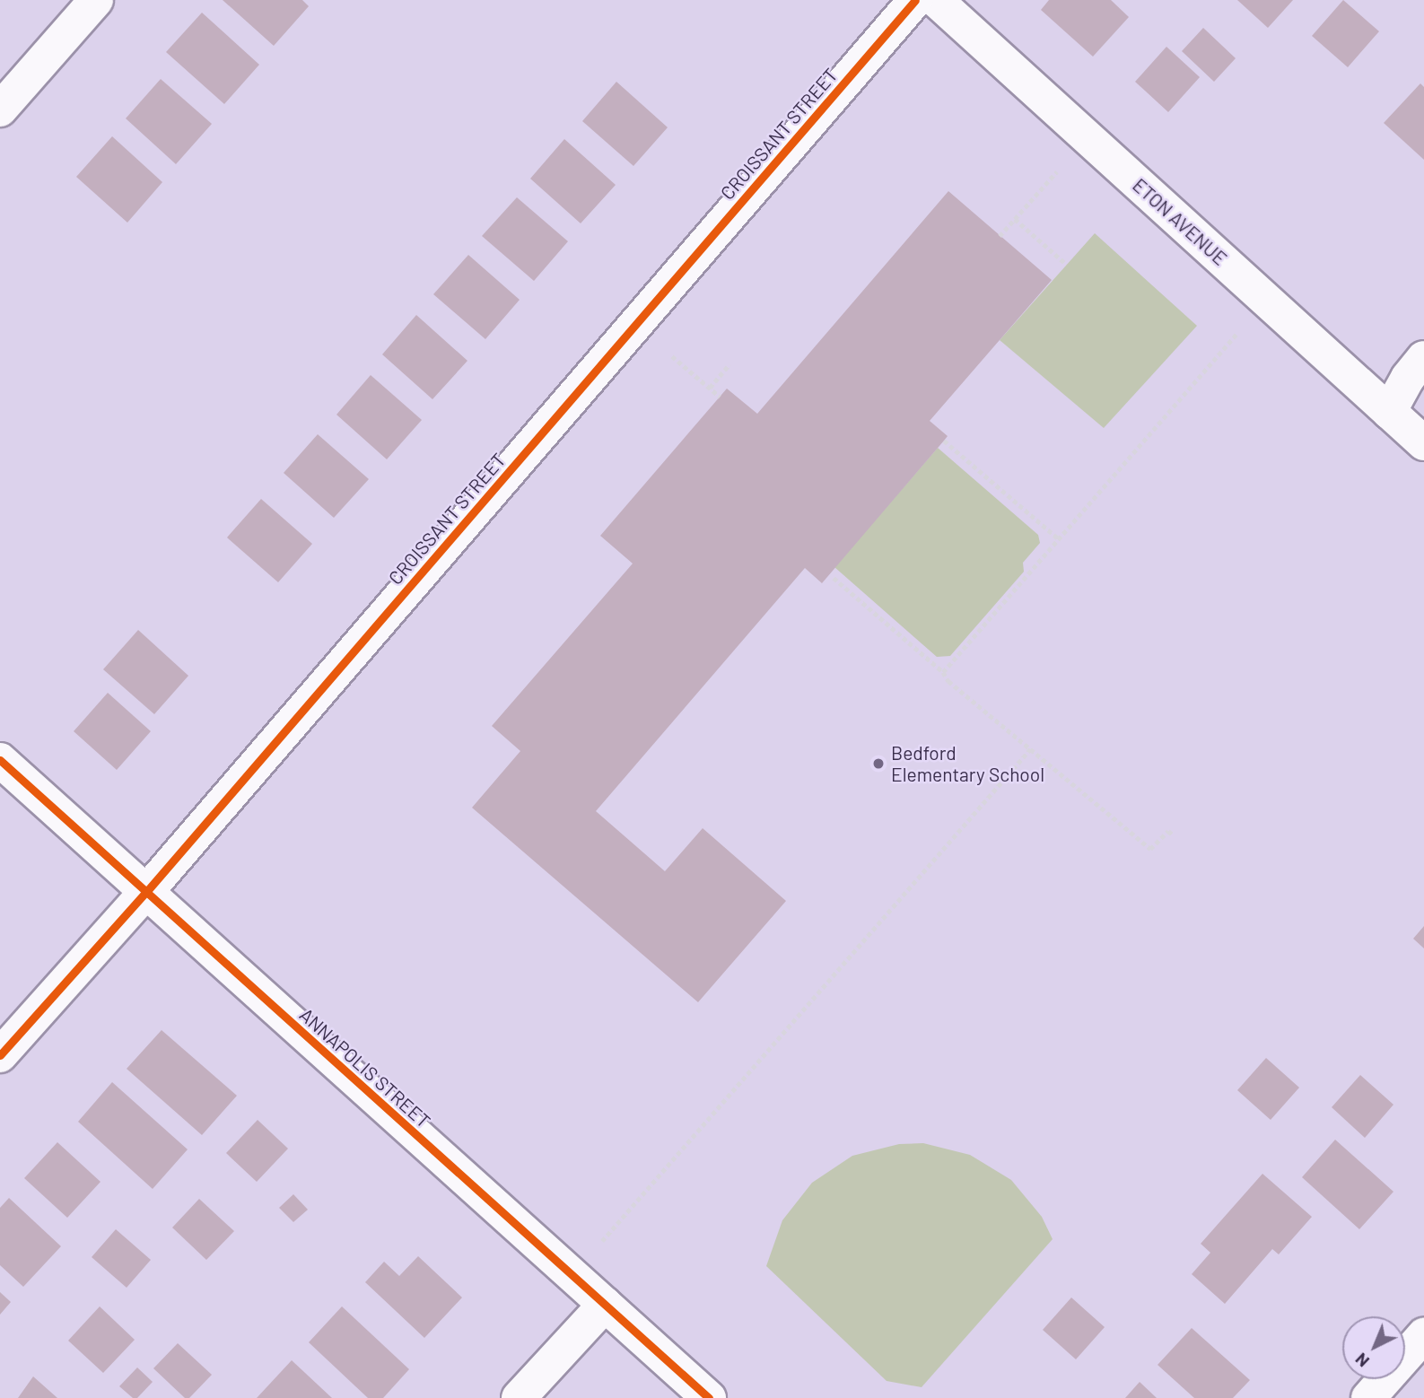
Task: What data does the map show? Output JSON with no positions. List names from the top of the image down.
{
  "streets": {
    "street": ["CROISSANT STREET", "ETON AVENUE", "ANNAPOLIS STREET"]
  },
  "crossings": [
    ["CROISSANT STREET", "ANNAPOLIS STREET"]
  ],
  "places": ["Bedford Elementary School"],
  "north": "bottom left"
}
